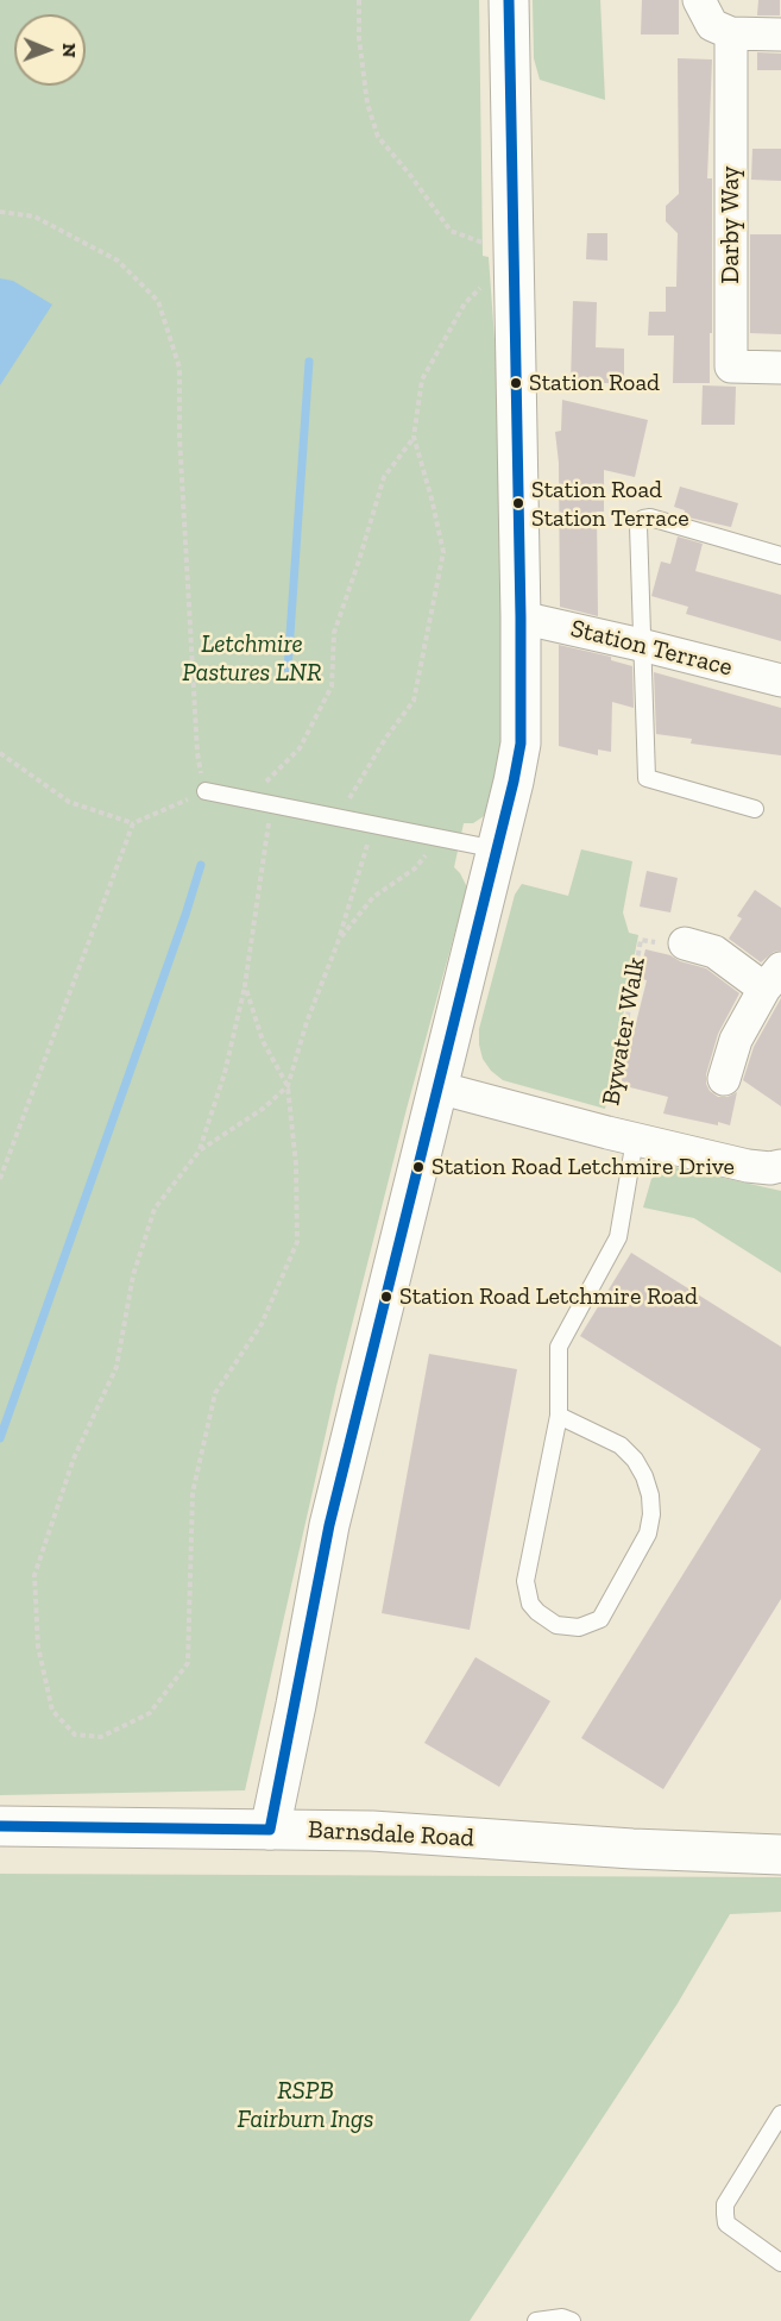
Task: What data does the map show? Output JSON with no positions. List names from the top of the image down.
{
  "streets": {
    "street": [
      "Darby Way",
      "Station Terrace",
      "Bywater Walk",
      "Barnsdale Road"
    ]
  },
  "parks": ["Letchmire Pastures LNR", "RSPB Fairburn Ings"],
  "places": [
    "Station Road",
    "Station Road Station Terrace",
    "Station Road Letchmire Drive",
    "Station Road Letchmire Road"
  ],
  "north": "right"
}
